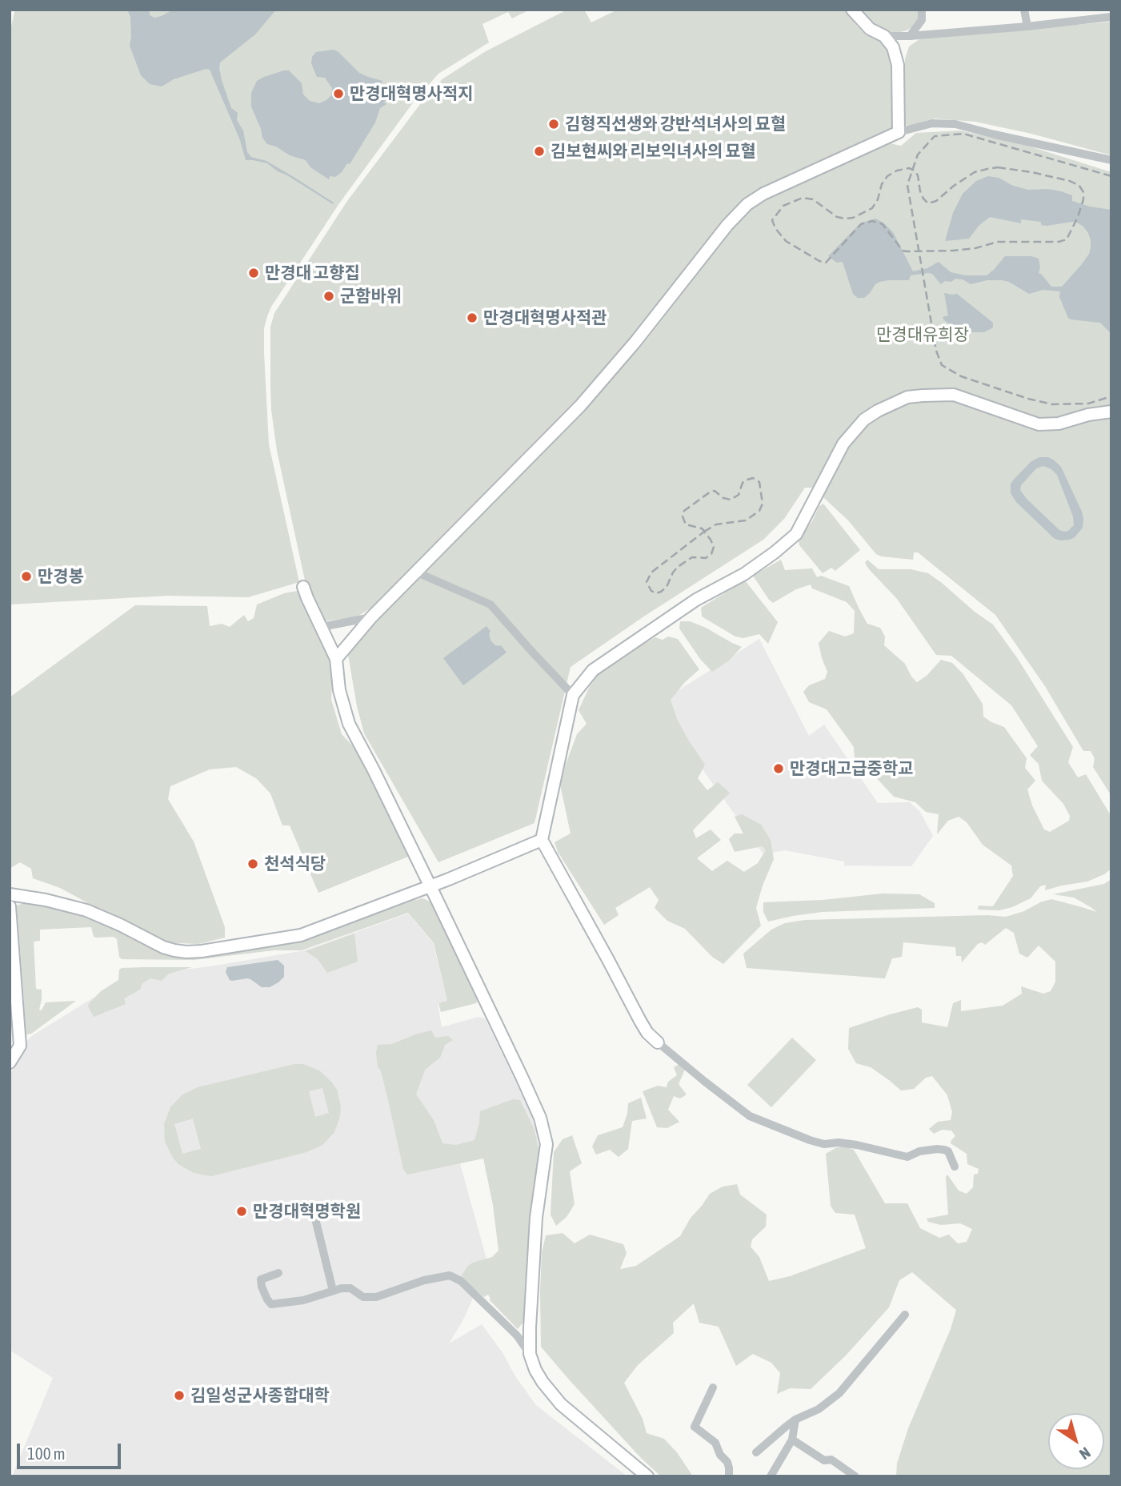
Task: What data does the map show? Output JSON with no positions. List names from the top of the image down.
{
  "parks": ["만경대유희장"],
  "places": [
    "만경대혁명사적지",
    "김형직선생와 강반석녀사의 묘혈",
    "김보현씨와 리보익녀사의 묘혈",
    "만경대 고향집",
    "군함바위",
    "만경대혁명사적관",
    "만경봉",
    "만경대고급중학교",
    "천석식당",
    "만경대혁명학원",
    "김일성군사종합대학"
  ],
  "scale_bar": "100 m",
  "north": "bottom right"
}
